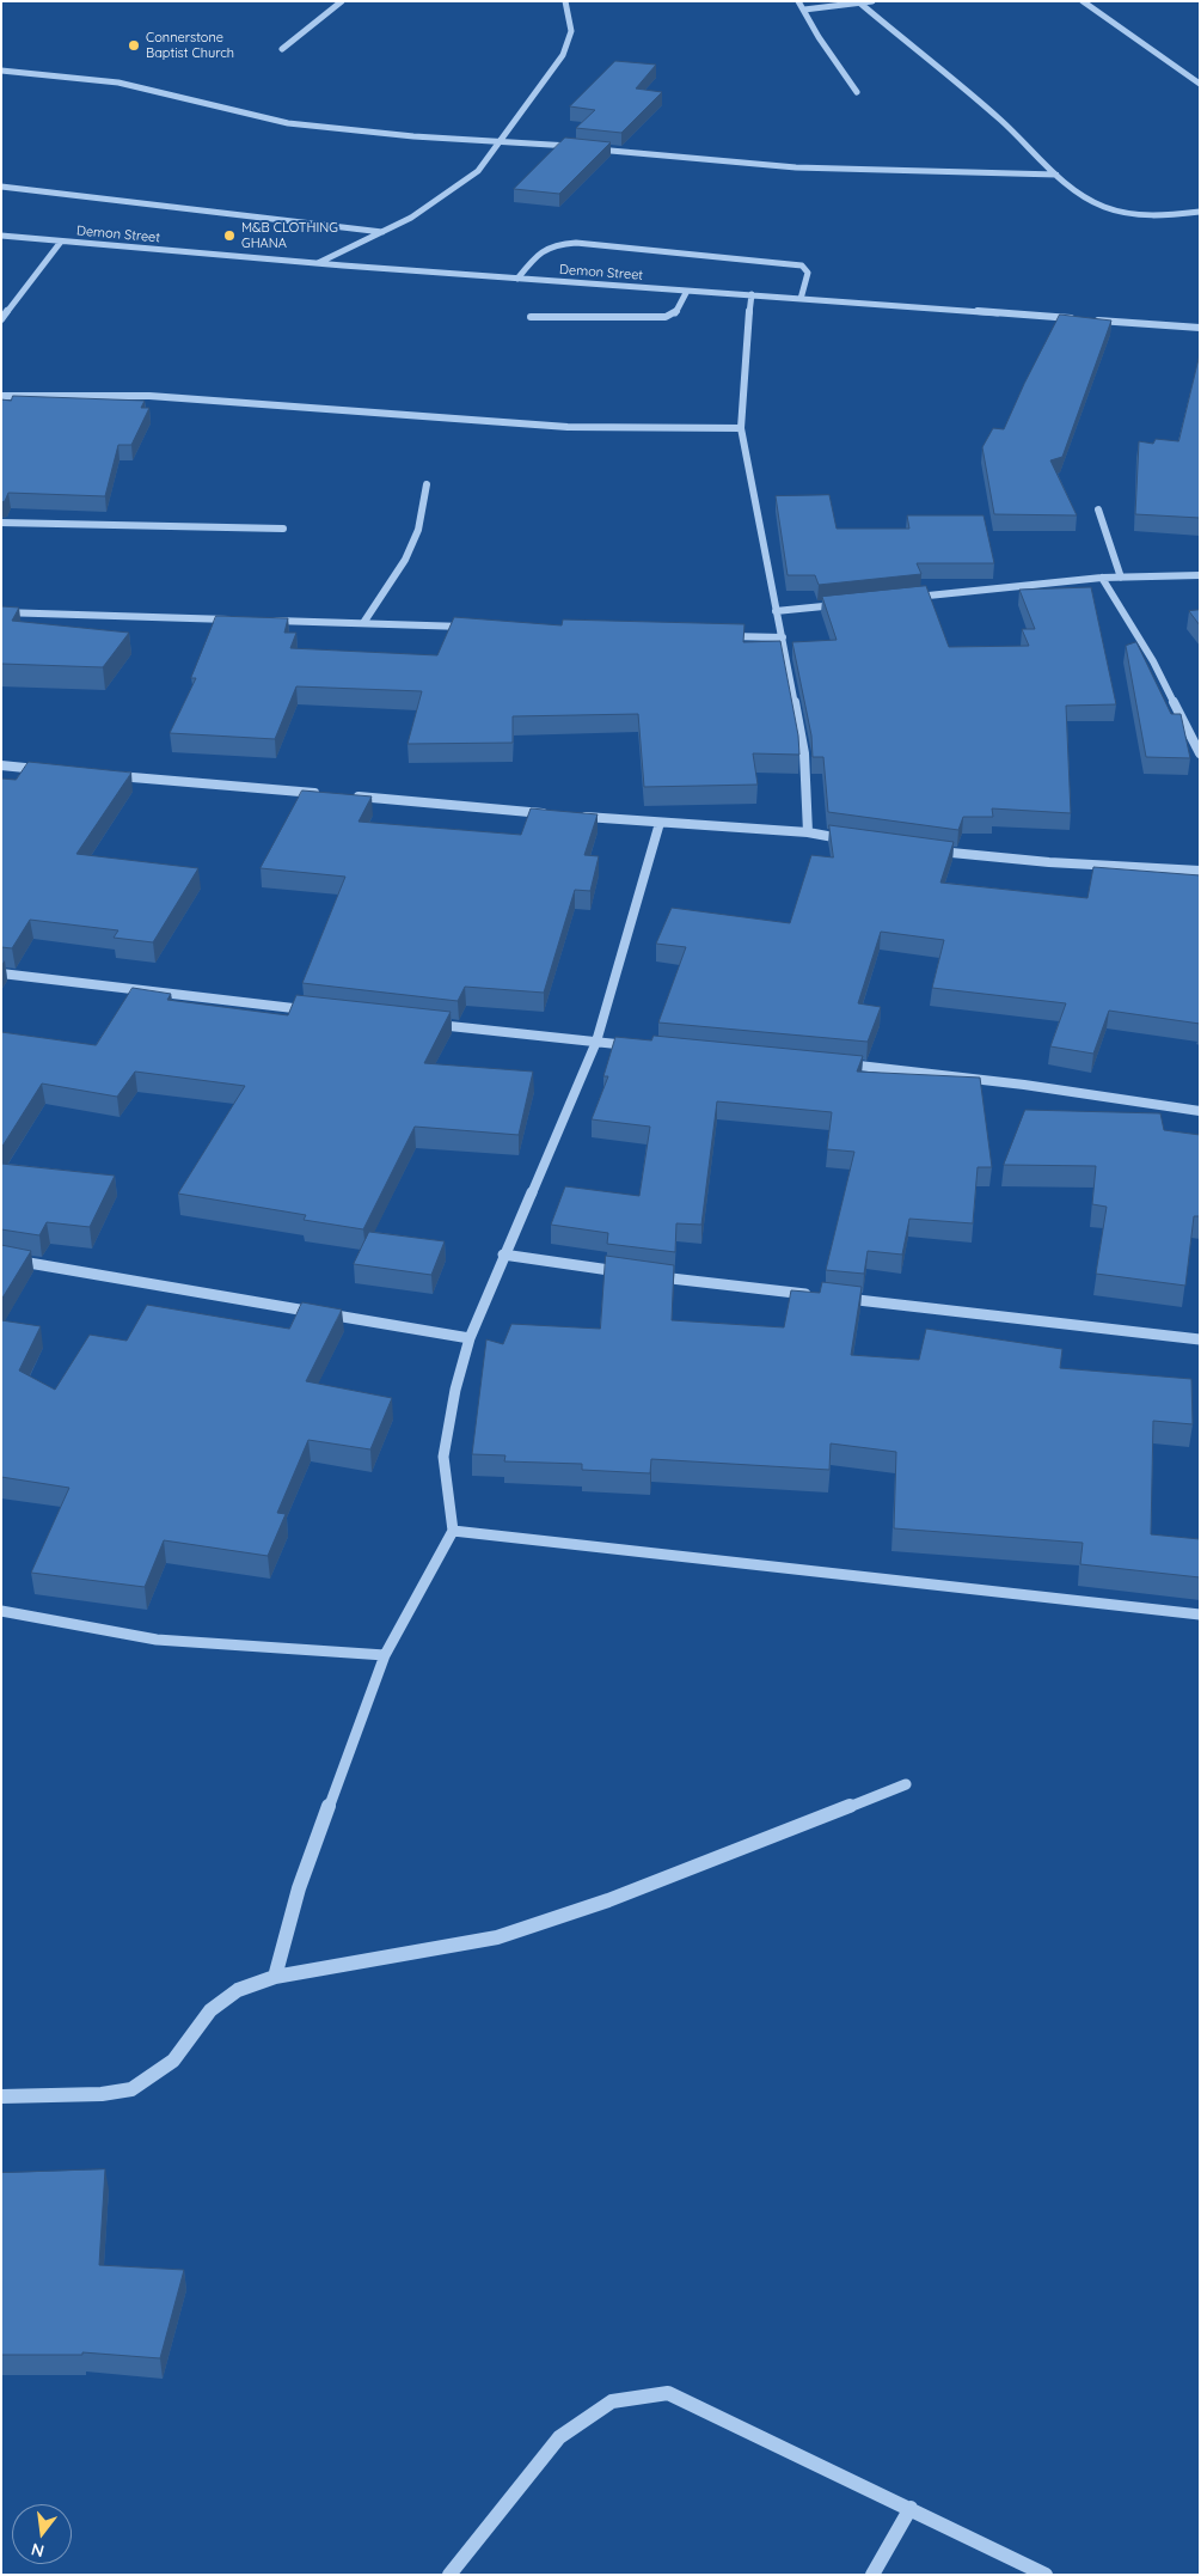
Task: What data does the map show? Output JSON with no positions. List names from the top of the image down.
{
  "streets": {
    "street": ["Demon Street"]
  },
  "places": ["Connerstone Baptist Church", "M&B CLOTHING GHANA"],
  "north": "bottom"
}
